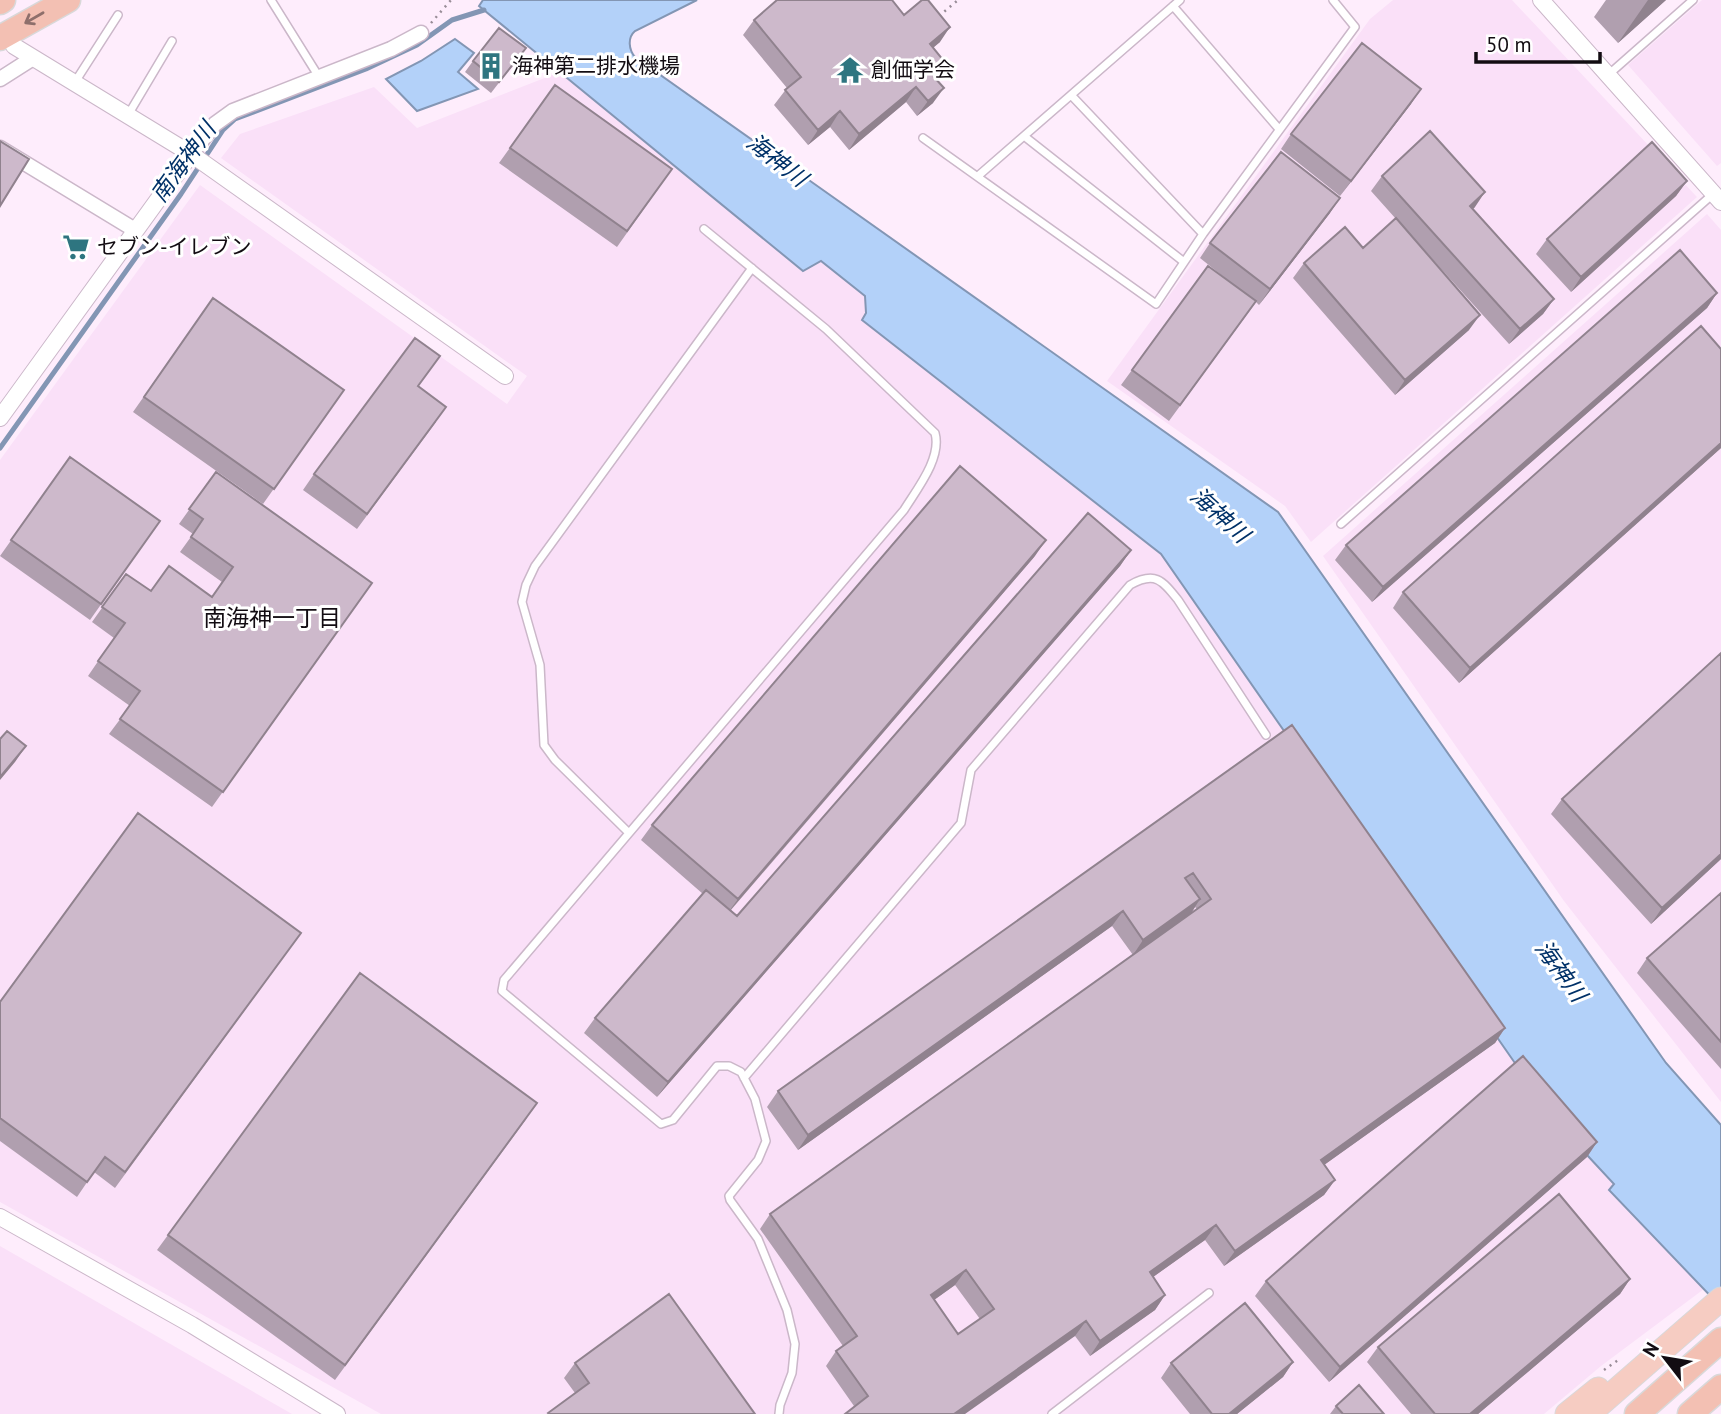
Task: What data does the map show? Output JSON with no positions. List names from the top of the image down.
{
  "districts": ["南海神一丁目"],
  "water": ["海神川", "南海神川"],
  "places": {
    "building": ["海神第二排水機場"],
    "temple": ["創価学会"],
    "supermarket": ["セブン-イレブン"]
  },
  "scale_bar": "50 m",
  "north": "top left"
}
